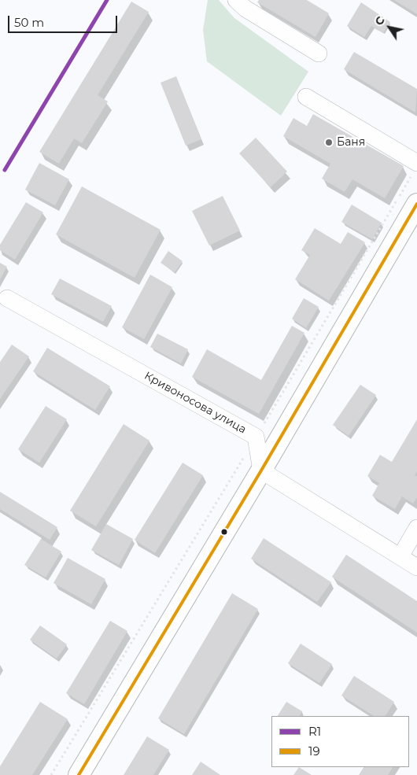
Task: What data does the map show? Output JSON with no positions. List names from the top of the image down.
{
  "streets": {
    "street": ["Кривоносова улица"]
  },
  "places": ["Баня"],
  "lines": ["transit line R1", "transit line 19"],
  "legend": ["R1", "19"],
  "scale_bar": "50 m",
  "north": "top left"
}
